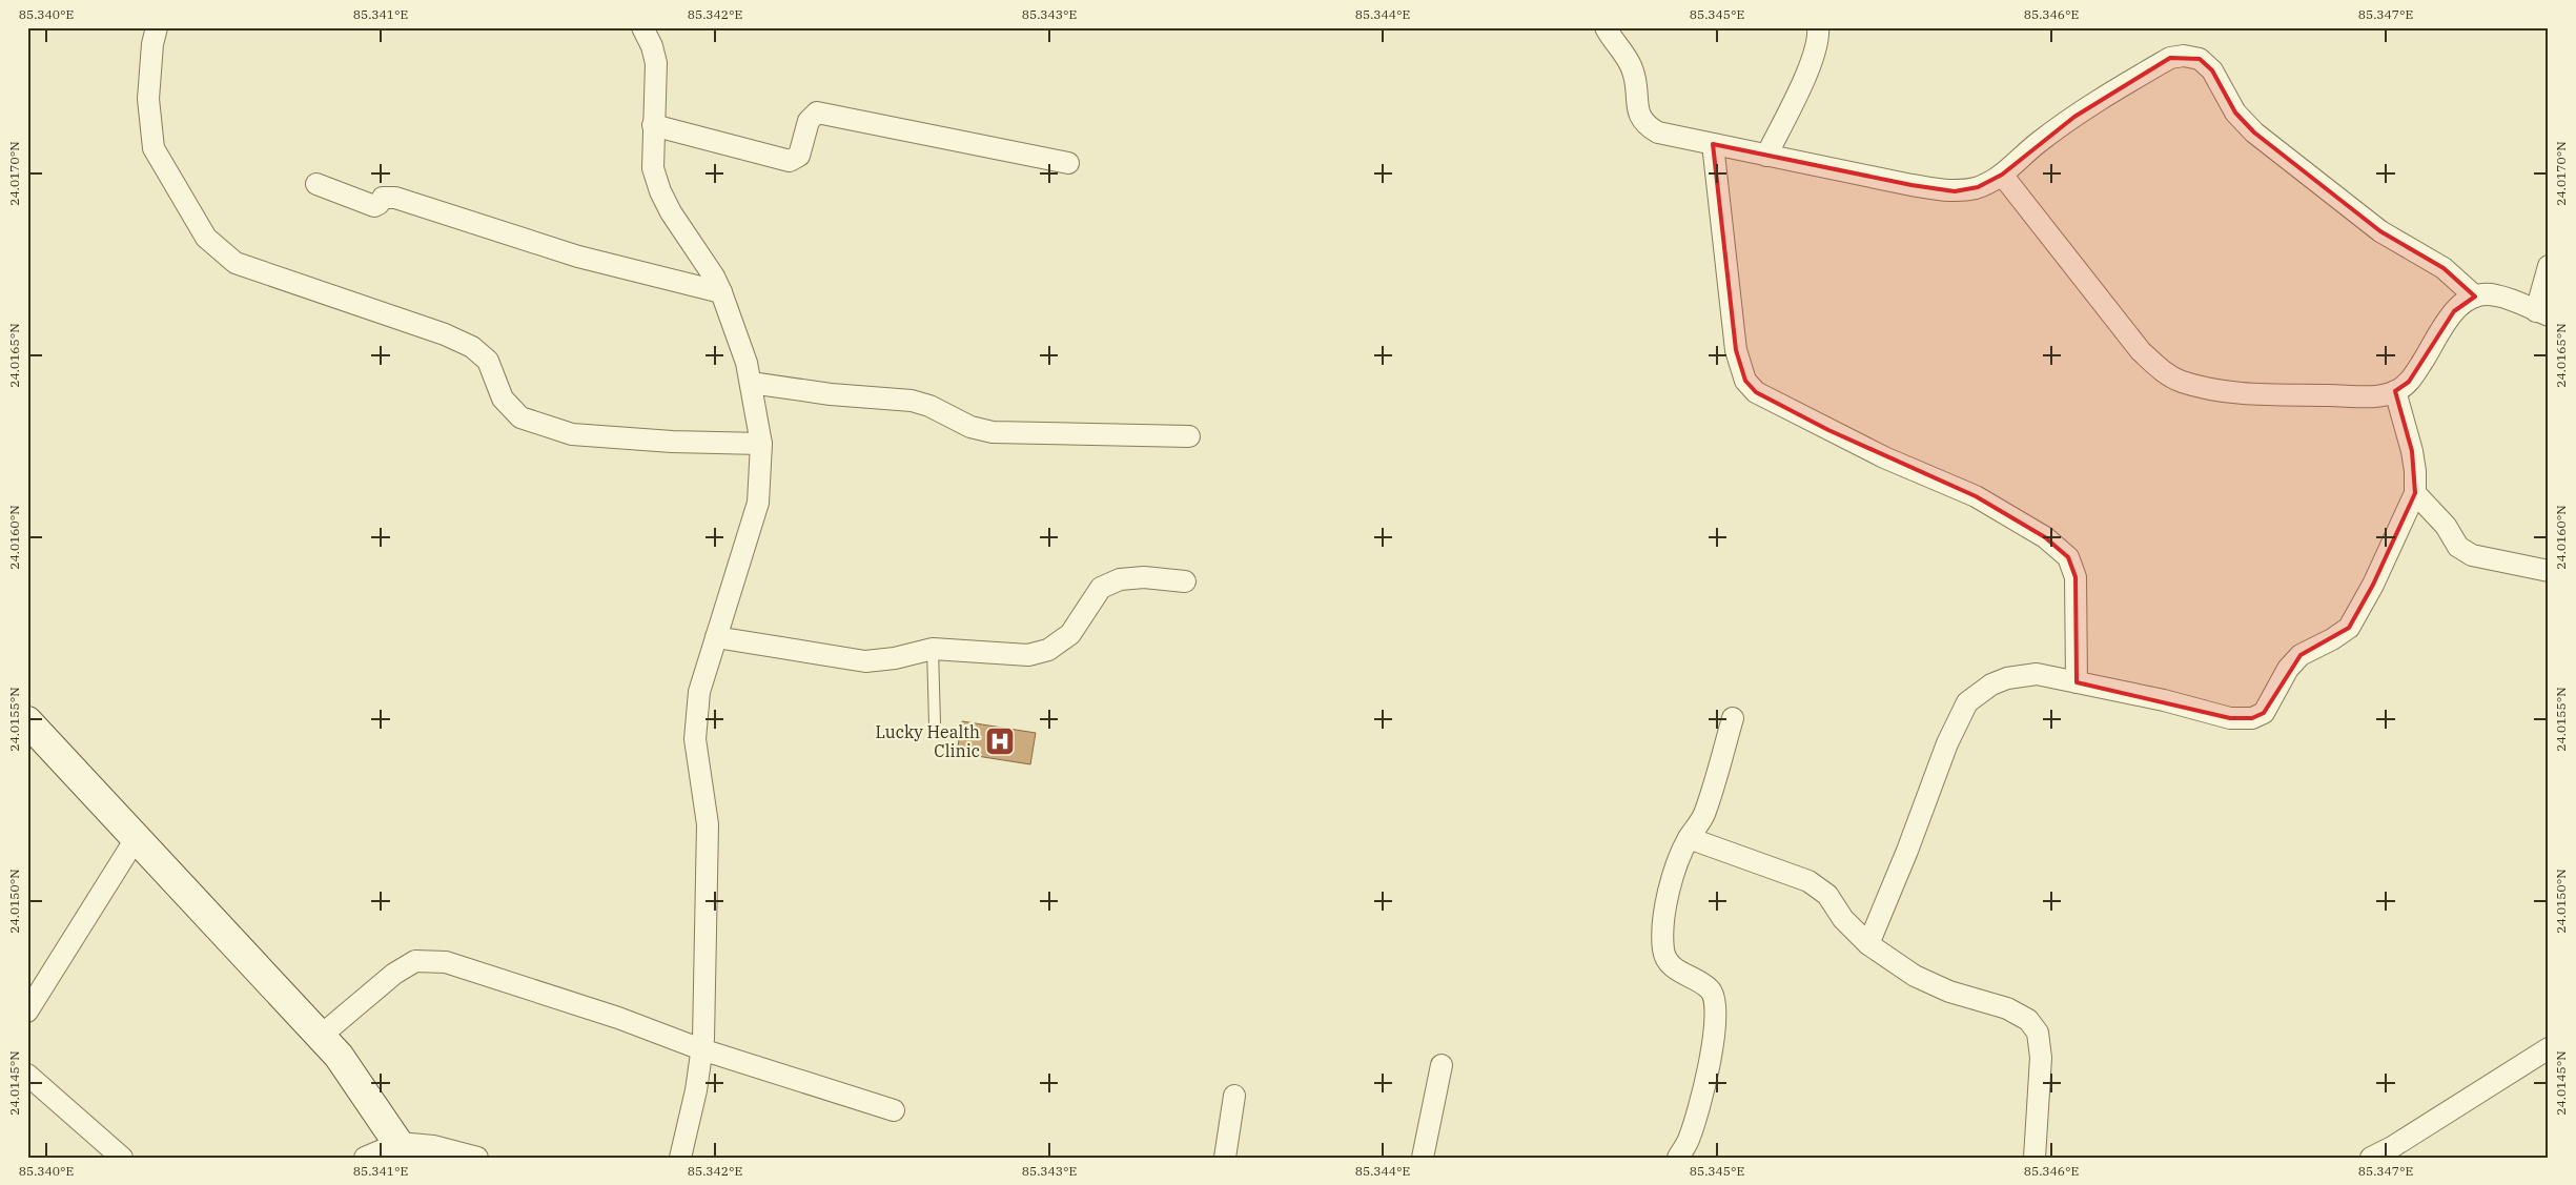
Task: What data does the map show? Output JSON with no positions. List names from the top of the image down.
{
  "places": {
    "hospital": ["Lucky Health Clinic"]
  },
  "coordinates": [
    "85.340°E",
    "85.341°E",
    "85.342°E",
    "85.343°E",
    "85.344°E",
    "85.345°E",
    "85.346°E",
    "85.347°E",
    "24.0170°N",
    "24.0165°N",
    "24.0160°N",
    "24.0155°N",
    "24.0150°N",
    "24.0145°N"
  ]
}
